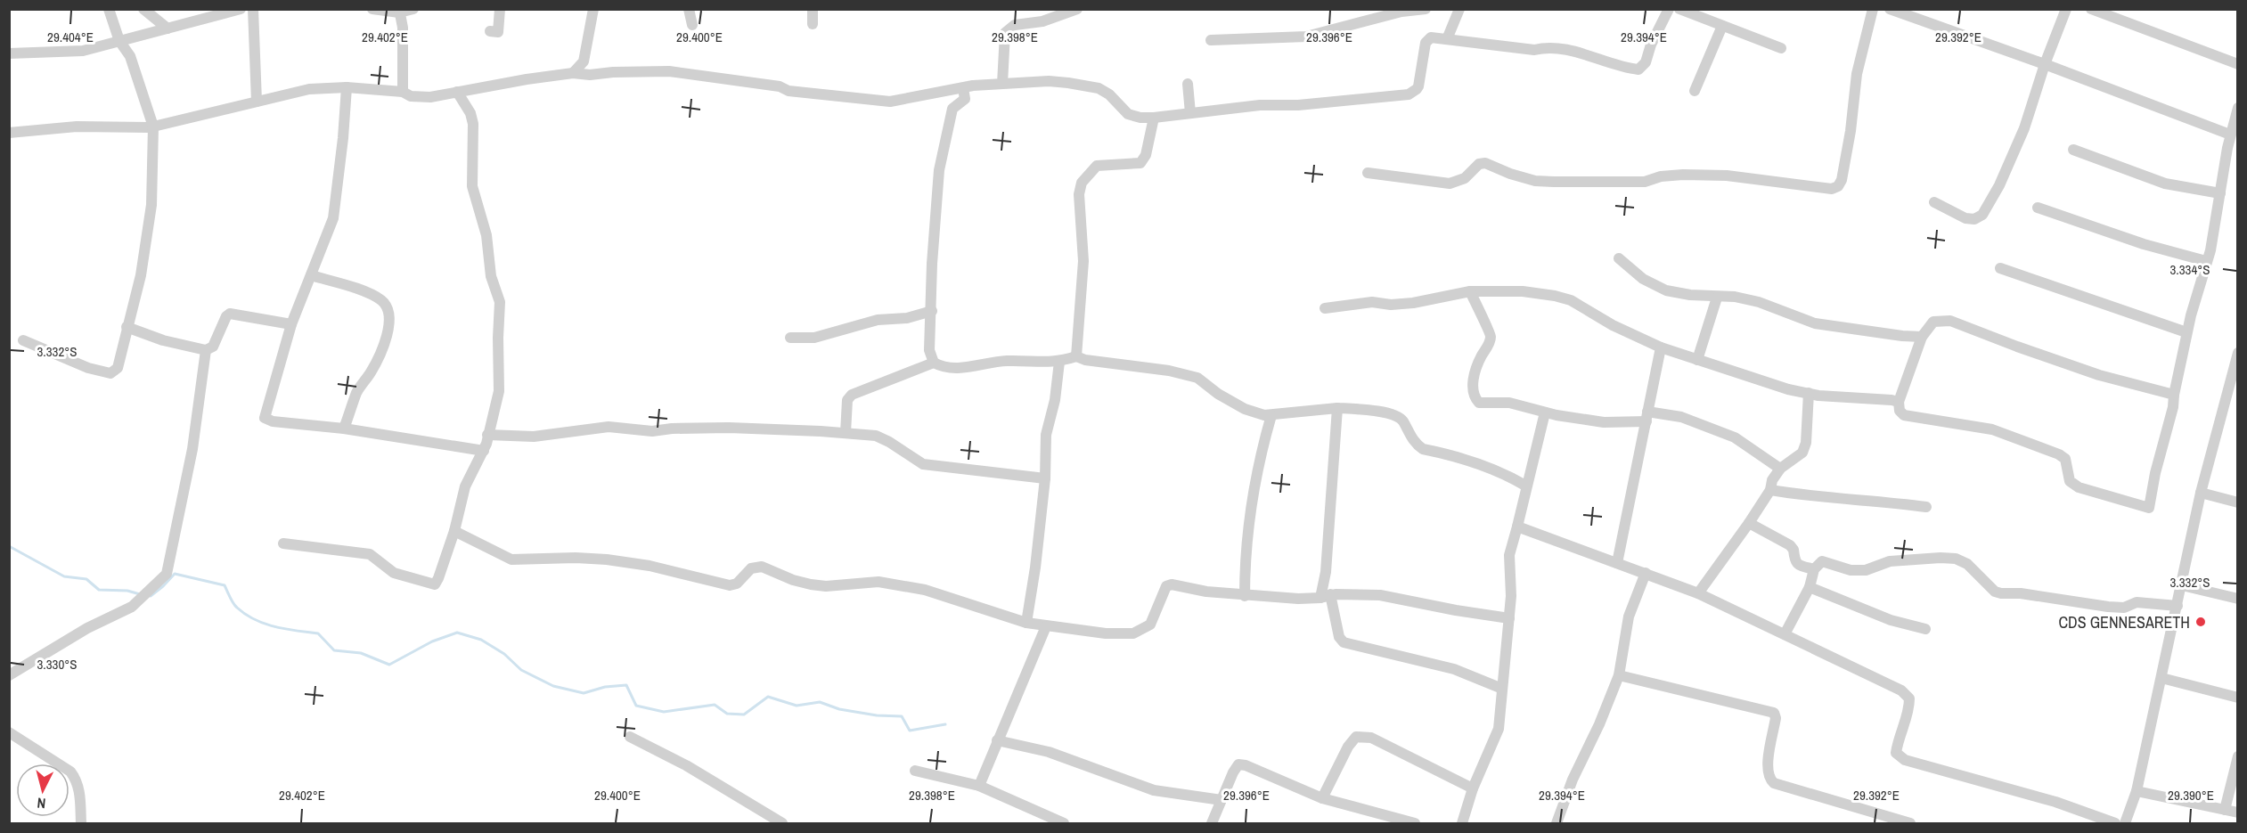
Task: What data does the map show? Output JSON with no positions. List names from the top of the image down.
{
  "places": ["CDS GENNESARETH"],
  "north": "bottom",
  "coordinates": [
    "29.404°E",
    "29.402°E",
    "29.400°E",
    "29.398°E",
    "29.396°E",
    "29.394°E",
    "29.392°E",
    "3.334°S",
    "3.332°S",
    "3.330°S",
    "29.390°E"
  ]
}
